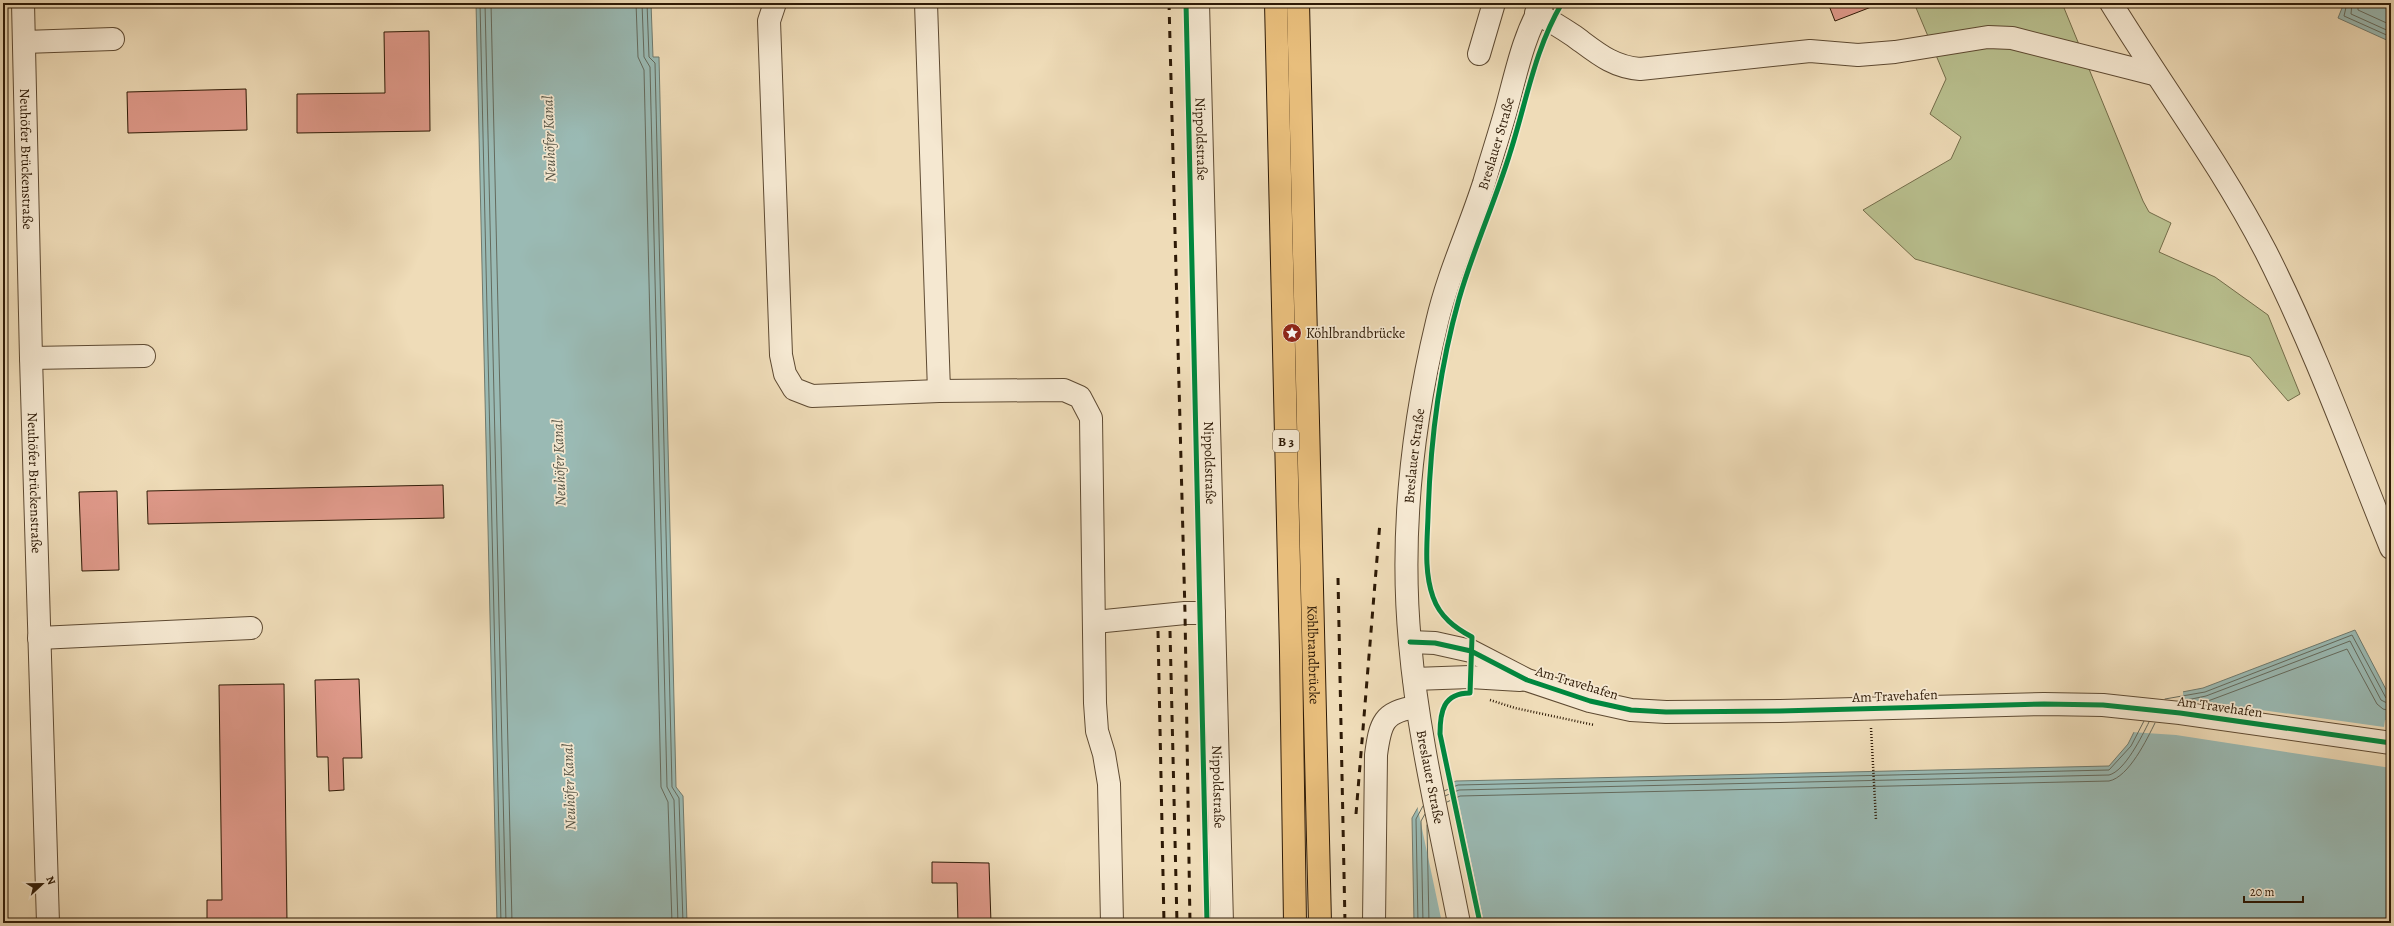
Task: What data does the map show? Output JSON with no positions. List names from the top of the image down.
{
  "streets": {
    "main road": ["B 3", "Köhlbrandbrücke"],
    "street": [
      "Nippoldstraße",
      "Breslauer Straße",
      "Neuhöfer Brückenstraße",
      "Am Travehafen"
    ]
  },
  "crossings": [
    ["Breslauer Straße", "Am Travehafen"]
  ],
  "water": ["Neuhöfer Kanal"],
  "places": {
    "place": ["Köhlbrandbrücke"]
  },
  "scale_bar": "20 m",
  "north": "right"
}
